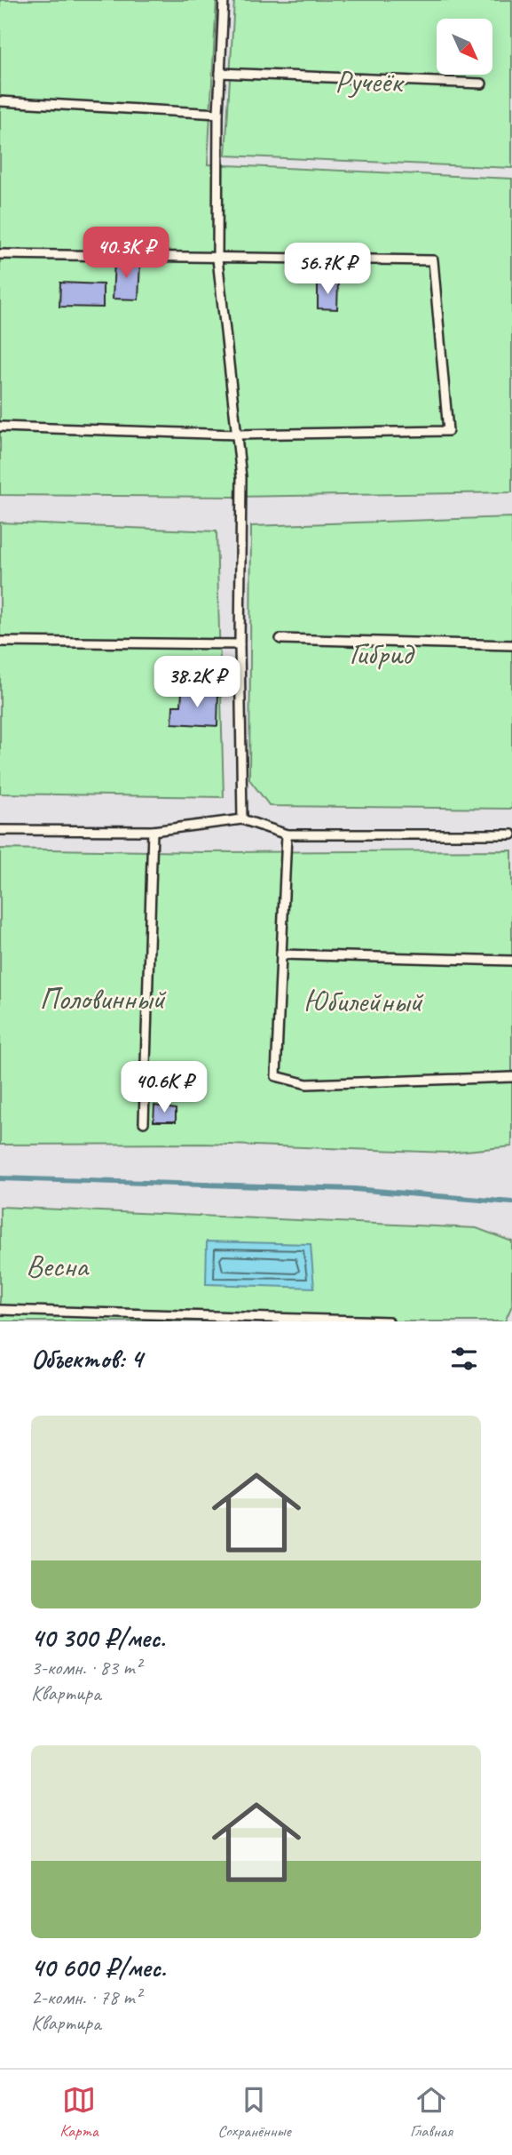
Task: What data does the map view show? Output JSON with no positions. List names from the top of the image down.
{
  "parks": [
    "Ручеёк",
    "Гибрид",
    "Половинный",
    "Юбилейный",
    "Весна"
  ],
  "north": "bottom right",
  "page": {
    "price": [
      "40.3K ₽",
      "56.7K ₽",
      "38.2K ₽",
      "40.6K ₽"
    ],
    "heading": "Объектов: 4",
    "list": [
      {
        "name": "40 300 ₽/мес.",
        "note": "3-комн. · 83 m² · Квартира"
      },
      {
        "name": "40 600 ₽/мес.",
        "note": "2-комн. · 78 m² · Квартира"
      }
    ],
    "tabs": ["Карта", "Сохранённые", "Главная"]
  }
}
